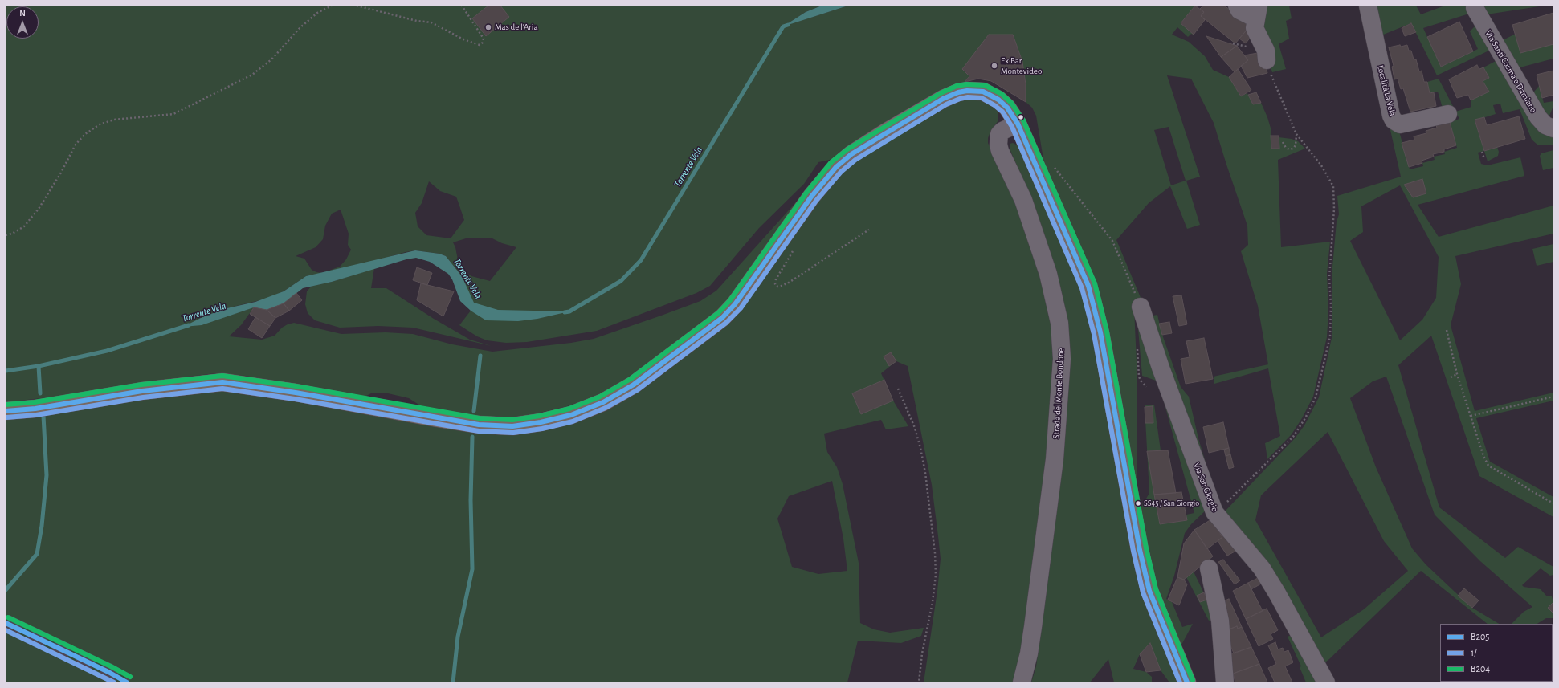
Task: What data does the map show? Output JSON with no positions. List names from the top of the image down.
{
  "streets": {
    "street": [
      "Via Santi Cosma e Damiano",
      "Località La Vela",
      "Strada del Monte Bondone",
      "Via San Giorgio"
    ]
  },
  "water": ["Torrente Vela"],
  "places": ["Mas de l'Aria", "Ex Bar Montevideo", "SS45 / San Giorgio"],
  "lines": ["transit line B204", "transit line B205", "transit line 1/"],
  "legend": ["B205", "1/", "B204"],
  "north": "top"
}
